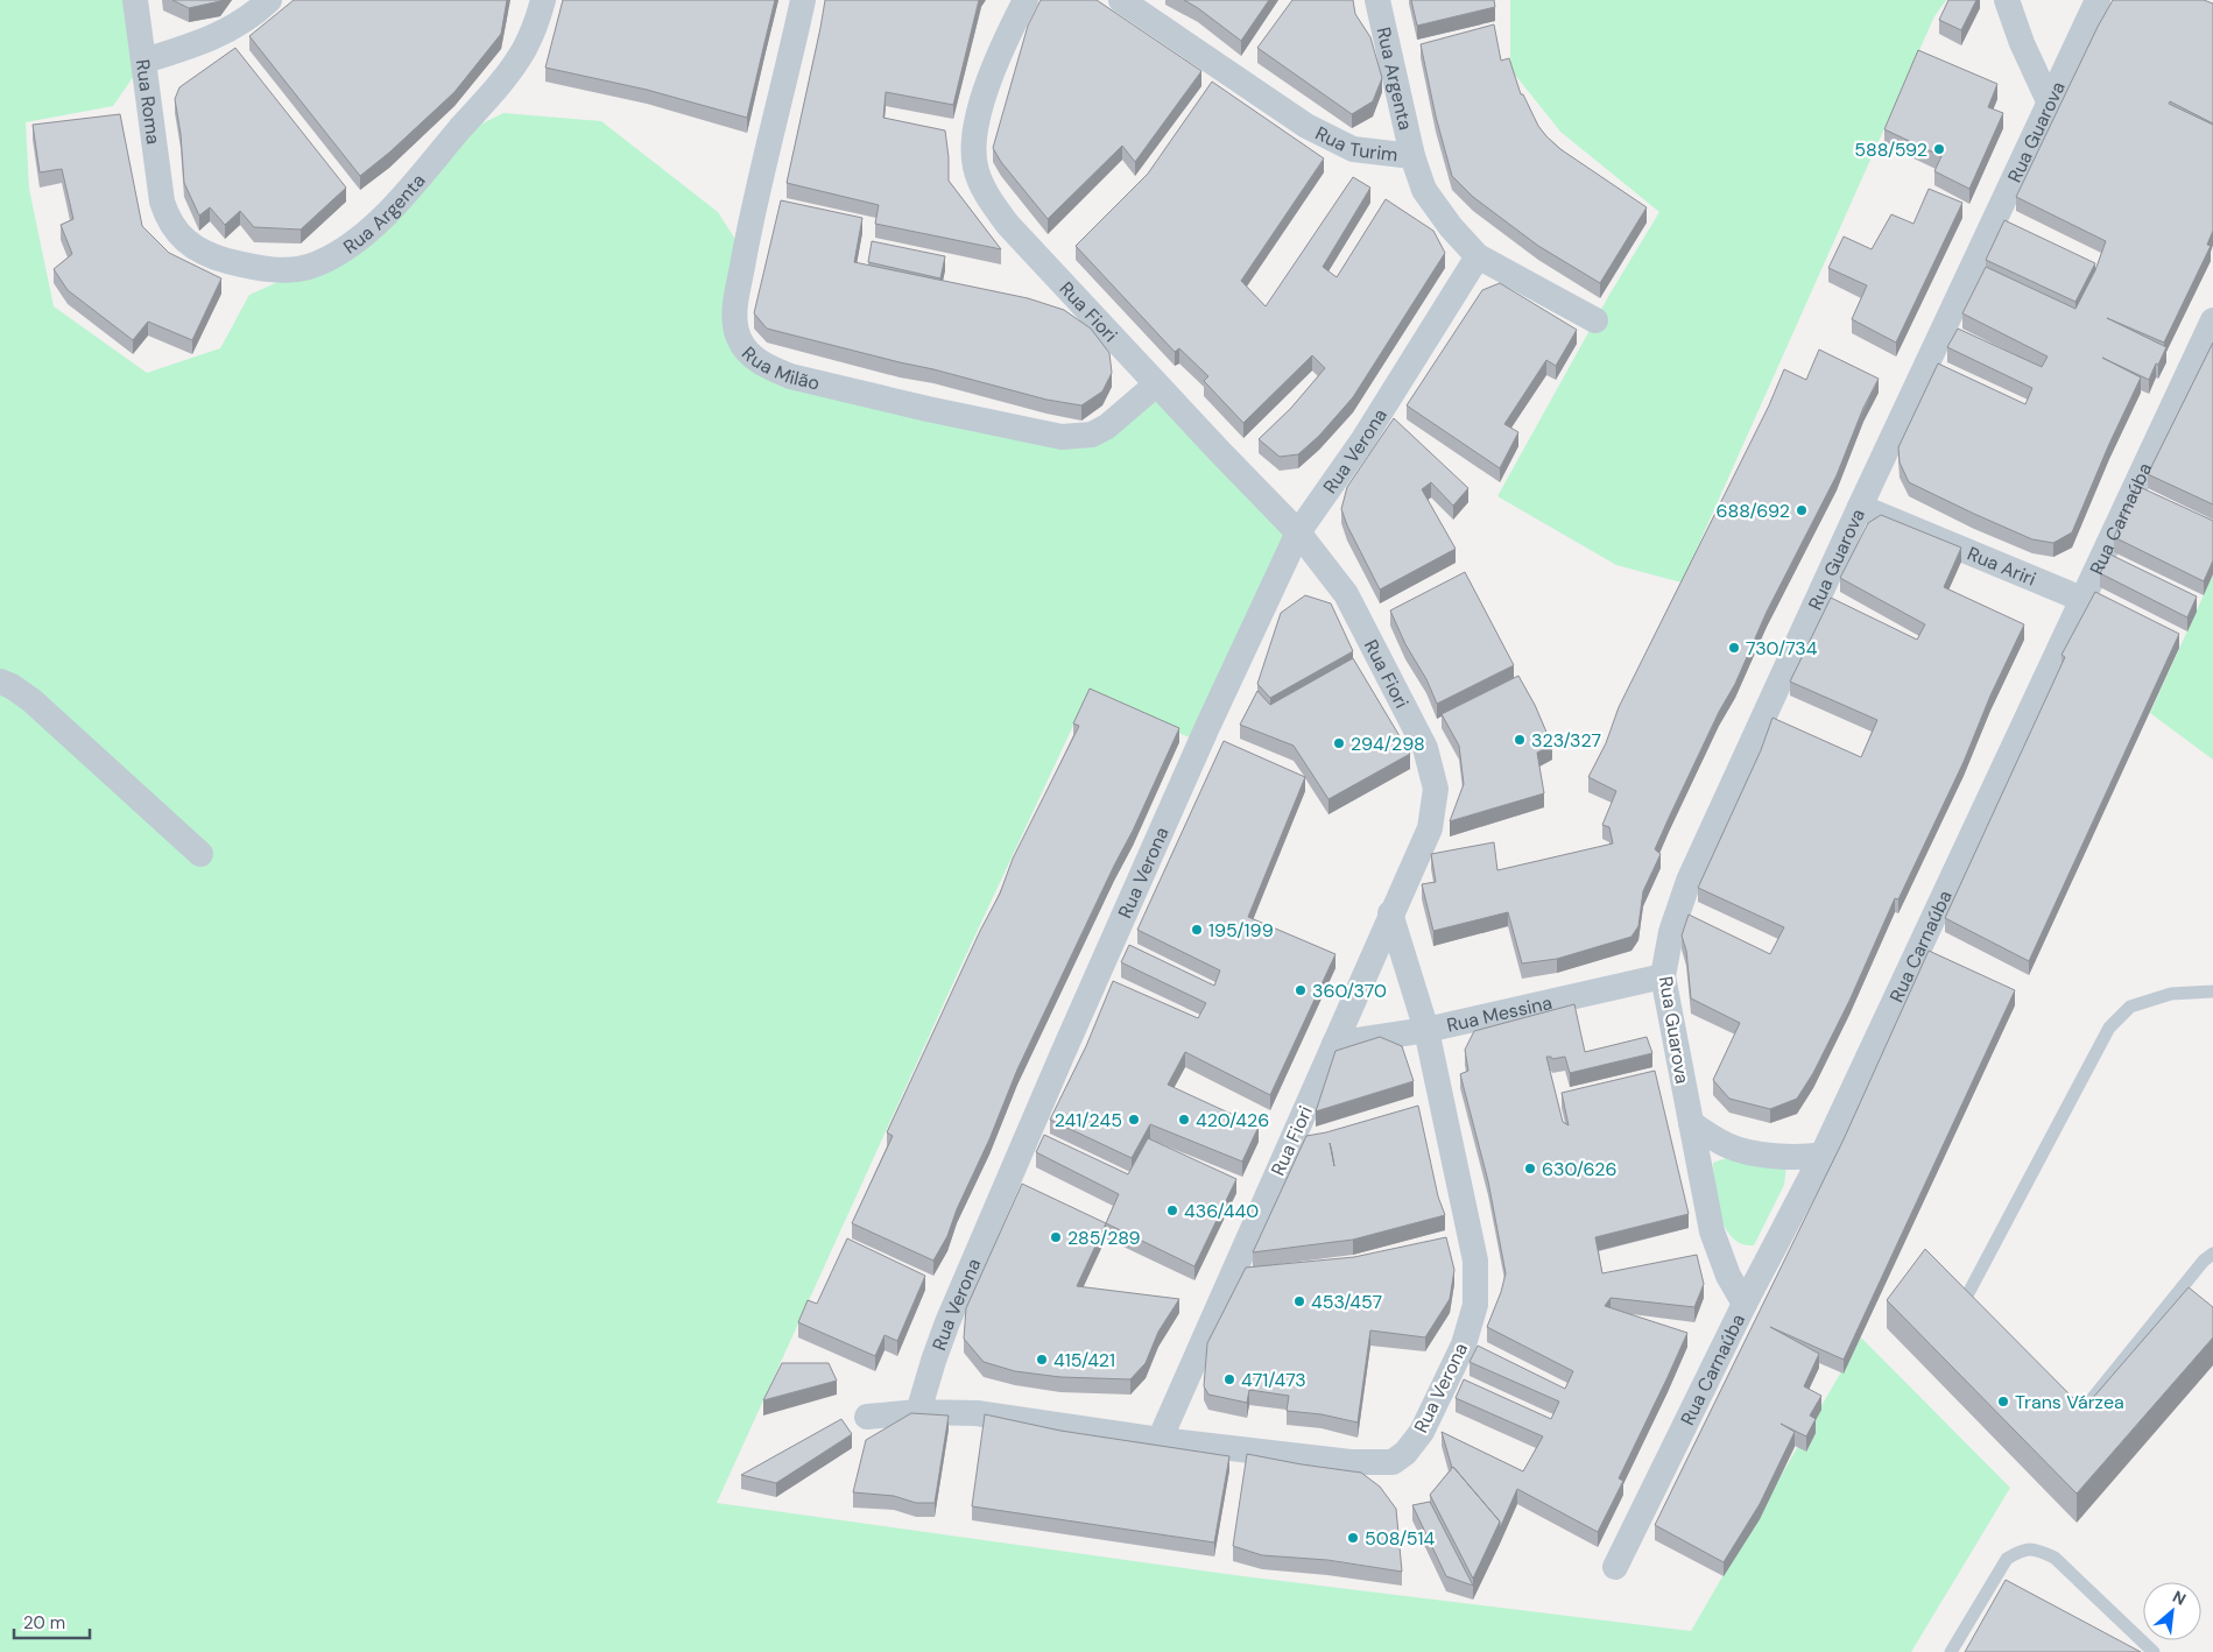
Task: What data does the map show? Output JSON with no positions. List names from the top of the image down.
{
  "streets": {
    "street": [
      "Rua Argenta",
      "Rua Roma",
      "Rua Guarova",
      "Rua Turim",
      "Rua Fiori",
      "Rua Milão",
      "Rua Verona",
      "Rua Carnaúba",
      "Rua Ariri",
      "Rua Messina"
    ]
  },
  "crossings": [
    ["Rua Argenta", "Rua Roma"],
    ["Rua Argenta", "Rua Turim"],
    ["Rua Guarova", "Rua Carnaúba"],
    ["Rua Guarova", "Rua Ariri"],
    ["Rua Guarova", "Rua Messina"],
    ["Rua Turim", "Rua Verona"],
    ["Rua Fiori", "Rua Milão"],
    ["Rua Fiori", "Rua Verona"],
    ["Rua Fiori", "Rua Messina"],
    ["Rua Verona", "Rua Messina"],
    ["Rua Carnaúba", "Rua Ariri"]
  ],
  "places": [
    "588/592",
    "688/692",
    "730/734",
    "323/327",
    "294/298",
    "195/199",
    "360/370",
    "241/245",
    "420/426",
    "630/626",
    "436/440",
    "285/289",
    "453/457",
    "415/421",
    "471/473",
    "Trans Várzea",
    "508/514"
  ],
  "scale_bar": "20 m",
  "north": "top right"
}
